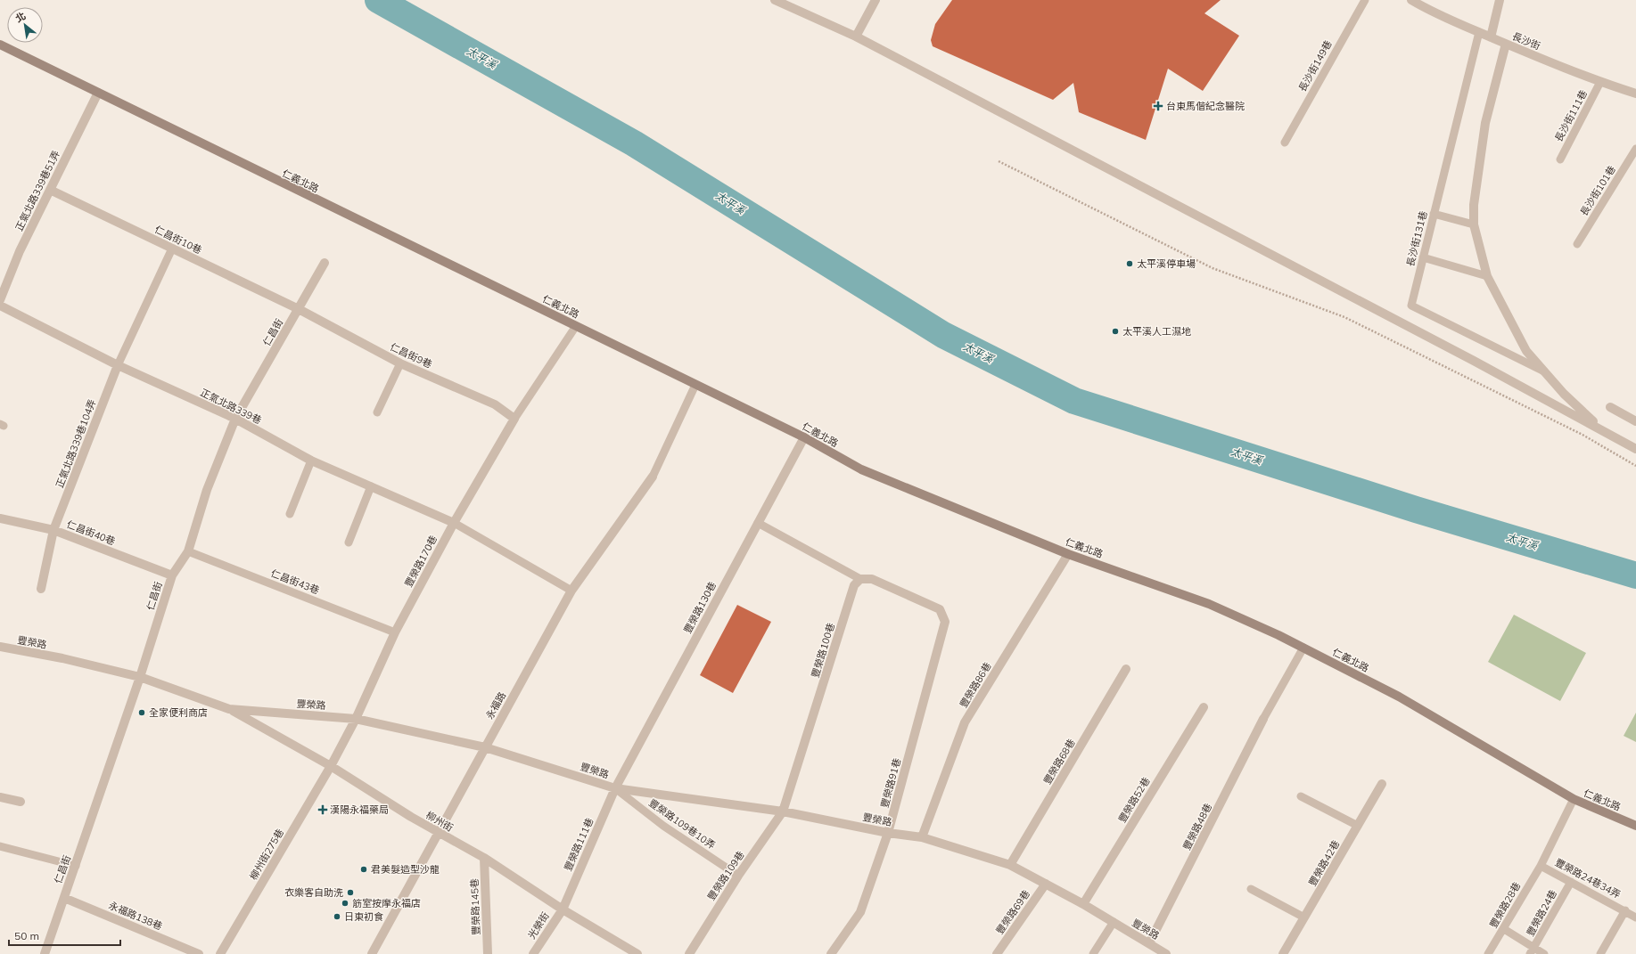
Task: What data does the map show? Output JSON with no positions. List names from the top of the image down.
{
  "streets": {
    "street": [
      "長沙街",
      "仁義北路",
      "正氣北路339巷51弄",
      "仁昌街10巷",
      "仁昌街",
      "仁昌街9巷",
      "正氣北路339巷",
      "正氣北路339巷104弄",
      "仁昌街40巷",
      "豐榮路170巷",
      "豐榮路130巷",
      "豐榮路",
      "豐榮路100巷",
      "豐榮路86巷",
      "永福路",
      "豐榮路68巷",
      "豐榮路91巷",
      "豐榮路52巷",
      "柳州街",
      "豐榮路48巷",
      "豐榮路111巷",
      "柳州街275巷",
      "豐榮路42巷",
      "豐榮路109巷",
      "豐榮路145巷",
      "豐榮路69巷",
      "永福路138巷",
      "光榮街"
    ],
    "lane": [
      "長沙街149巷",
      "長沙街111巷",
      "長沙街101巷",
      "長沙街131巷",
      "仁昌街43巷",
      "豐榮路109巷10弄",
      "豐榮路24巷34弄",
      "豐榮路28巷",
      "豐榮路24巷"
    ]
  },
  "crossings": [
    ["長沙街", "長沙街111巷"],
    ["長沙街", "長沙街131巷"],
    ["仁義北路", "正氣北路339巷51弄"],
    ["仁義北路", "豐榮路130巷"],
    ["仁義北路", "豐榮路86巷"],
    ["仁義北路", "豐榮路28巷"],
    ["正氣北路339巷51弄", "仁昌街10巷"],
    ["仁昌街10巷", "仁昌街"],
    ["仁昌街10巷", "仁昌街9巷"],
    ["仁昌街", "仁昌街9巷"],
    ["仁昌街", "正氣北路339巷"],
    ["仁昌街", "仁昌街40巷"],
    ["仁昌街", "仁昌街43巷"],
    ["仁昌街", "豐榮路"],
    ["仁昌街", "永福路138巷"],
    ["仁昌街9巷", "豐榮路170巷"],
    ["正氣北路339巷", "正氣北路339巷104弄"],
    ["正氣北路339巷", "豐榮路170巷"],
    ["正氣北路339巷104弄", "仁昌街40巷"],
    ["豐榮路170巷", "仁昌街43巷"],
    ["豐榮路170巷", "豐榮路"],
    ["豐榮路170巷", "柳州街275巷"],
    ["豐榮路130巷", "豐榮路"],
    ["豐榮路130巷", "豐榮路109巷10弄"],
    ["豐榮路130巷", "豐榮路111巷"],
    ["豐榮路", "豐榮路100巷"],
    ["豐榮路", "豐榮路86巷"],
    ["豐榮路", "永福路"],
    ["豐榮路", "豐榮路68巷"],
    ["豐榮路", "豐榮路91巷"],
    ["豐榮路", "豐榮路52巷"],
    ["豐榮路", "柳州街"],
    ["豐榮路", "豐榮路109巷10弄"],
    ["豐榮路", "豐榮路48巷"],
    ["豐榮路", "豐榮路111巷"],
    ["豐榮路", "柳州街275巷"],
    ["豐榮路", "豐榮路109巷"],
    ["豐榮路", "豐榮路69巷"],
    ["豐榮路100巷", "豐榮路91巷"],
    ["豐榮路100巷", "豐榮路109巷"],
    ["永福路", "柳州街"],
    ["柳州街", "豐榮路111巷"],
    ["柳州街", "柳州街275巷"],
    ["柳州街", "豐榮路145巷"],
    ["柳州街", "光榮街"],
    ["豐榮路109巷10弄", "豐榮路111巷"],
    ["豐榮路109巷10弄", "豐榮路109巷"],
    ["豐榮路111巷", "光榮街"],
    ["豐榮路24巷34弄", "豐榮路28巷"],
    ["豐榮路24巷34弄", "豐榮路24巷"]
  ],
  "water": ["太平溪"],
  "places": {
    "health": ["台東馬偕紀念醫院", "漢陽永福藥局"],
    "other": [
      "太平溪停車場",
      "太平溪人工濕地",
      "全家便利商店",
      "君美髮造型沙龍",
      "衣樂客自助洗",
      "筋室按摩永福店",
      "日東初食"
    ]
  },
  "scale_bar": "50 m",
  "north": "top left"
}
